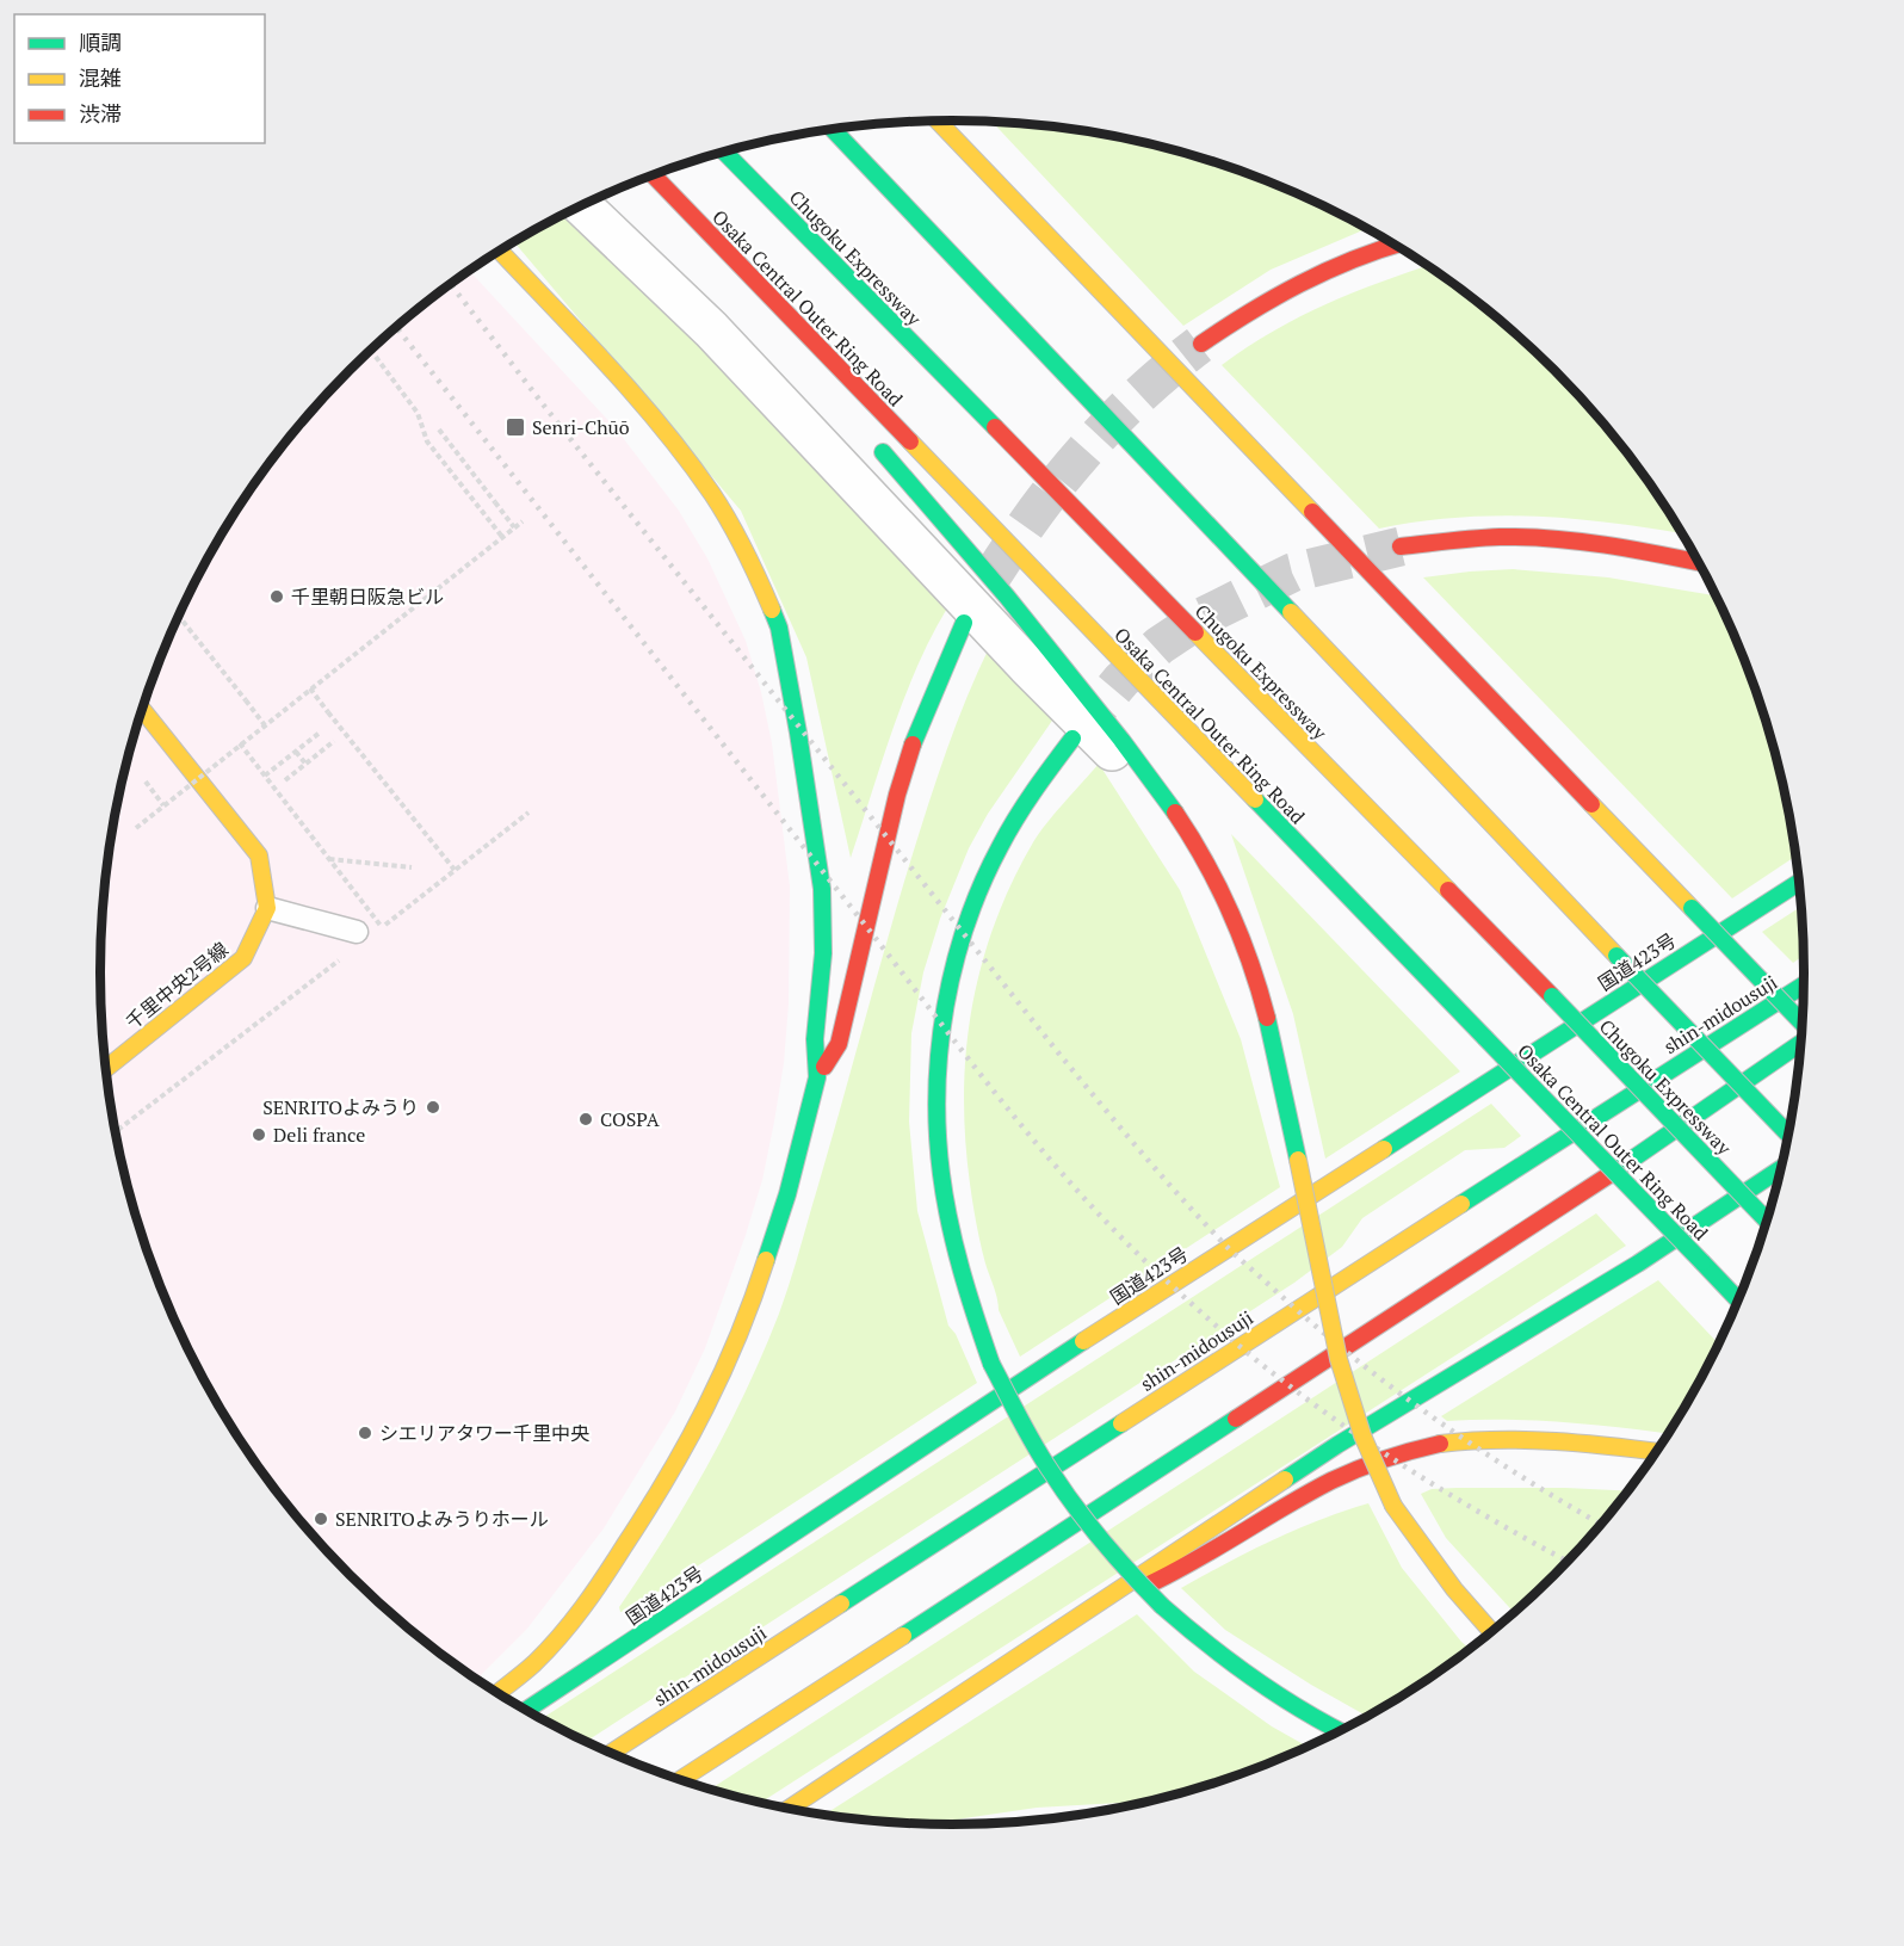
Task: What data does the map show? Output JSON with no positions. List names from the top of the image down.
{
  "streets": {
    "main road": [
      "Chugoku Expressway",
      "Osaka Central Outer Ring Road",
      "国道423号",
      "千里中央2号線",
      "shin-midousuji"
    ]
  },
  "places": {
    "transit": ["Senri-Chūō"],
    "other": [
      "千里朝日阪急ビル",
      "SENRITOよみうり",
      "COSPA",
      "Deli france",
      "シエリアタワー千里中央",
      "SENRITOよみうりホール"
    ]
  },
  "legend": ["順調", "混雑", "渋滞"]
}
